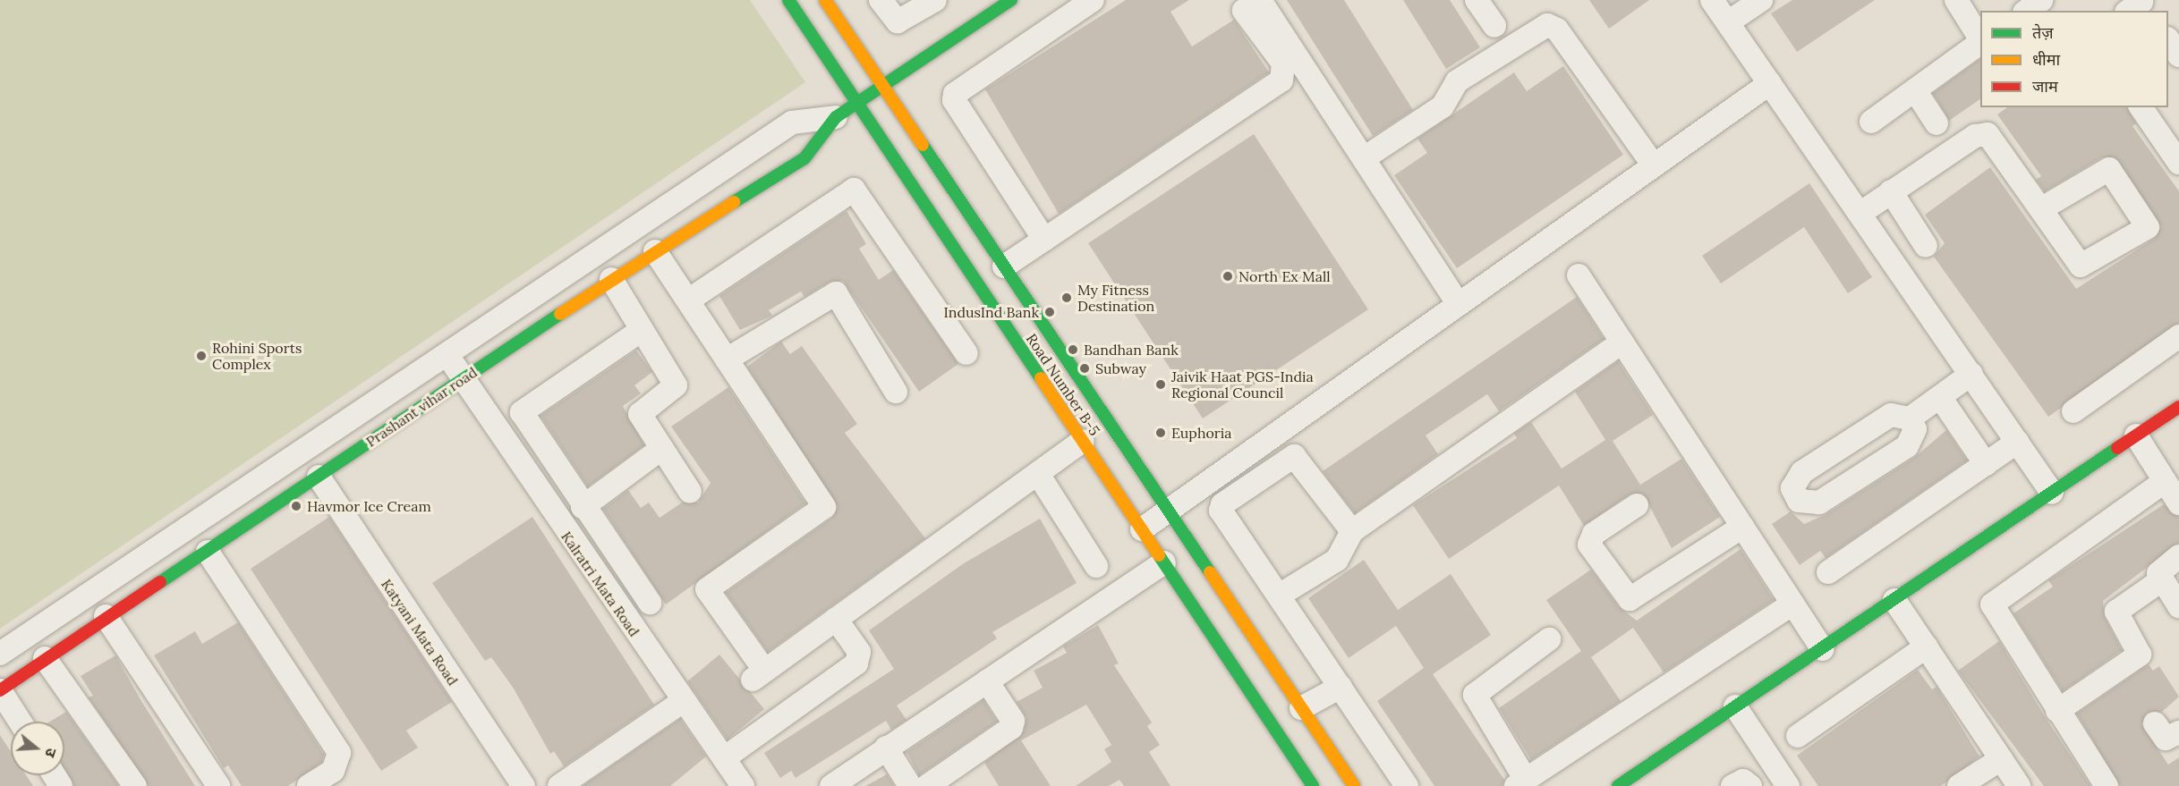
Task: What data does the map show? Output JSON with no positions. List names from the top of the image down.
{
  "streets": {
    "street": [
      "Road Number B-5",
      "Prashant vihar road",
      "Kalratri Mata Road",
      "Katyani Mata Road"
    ]
  },
  "crossings": [
    ["Road Number B-5", "Prashant vihar road"],
    ["Prashant vihar road", "Kalratri Mata Road"],
    ["Prashant vihar road", "Katyani Mata Road"]
  ],
  "places": [
    "North Ex Mall",
    "My Fitness Destination",
    "IndusInd Bank",
    "Bandhan Bank",
    "Rohini Sports Complex",
    "Subway",
    "Jaivik Haat PGS-India Regional Council",
    "Euphoria",
    "Havmor Ice Cream"
  ],
  "legend": ["तेज़", "धीमा", "जाम"],
  "north": "right"
}
